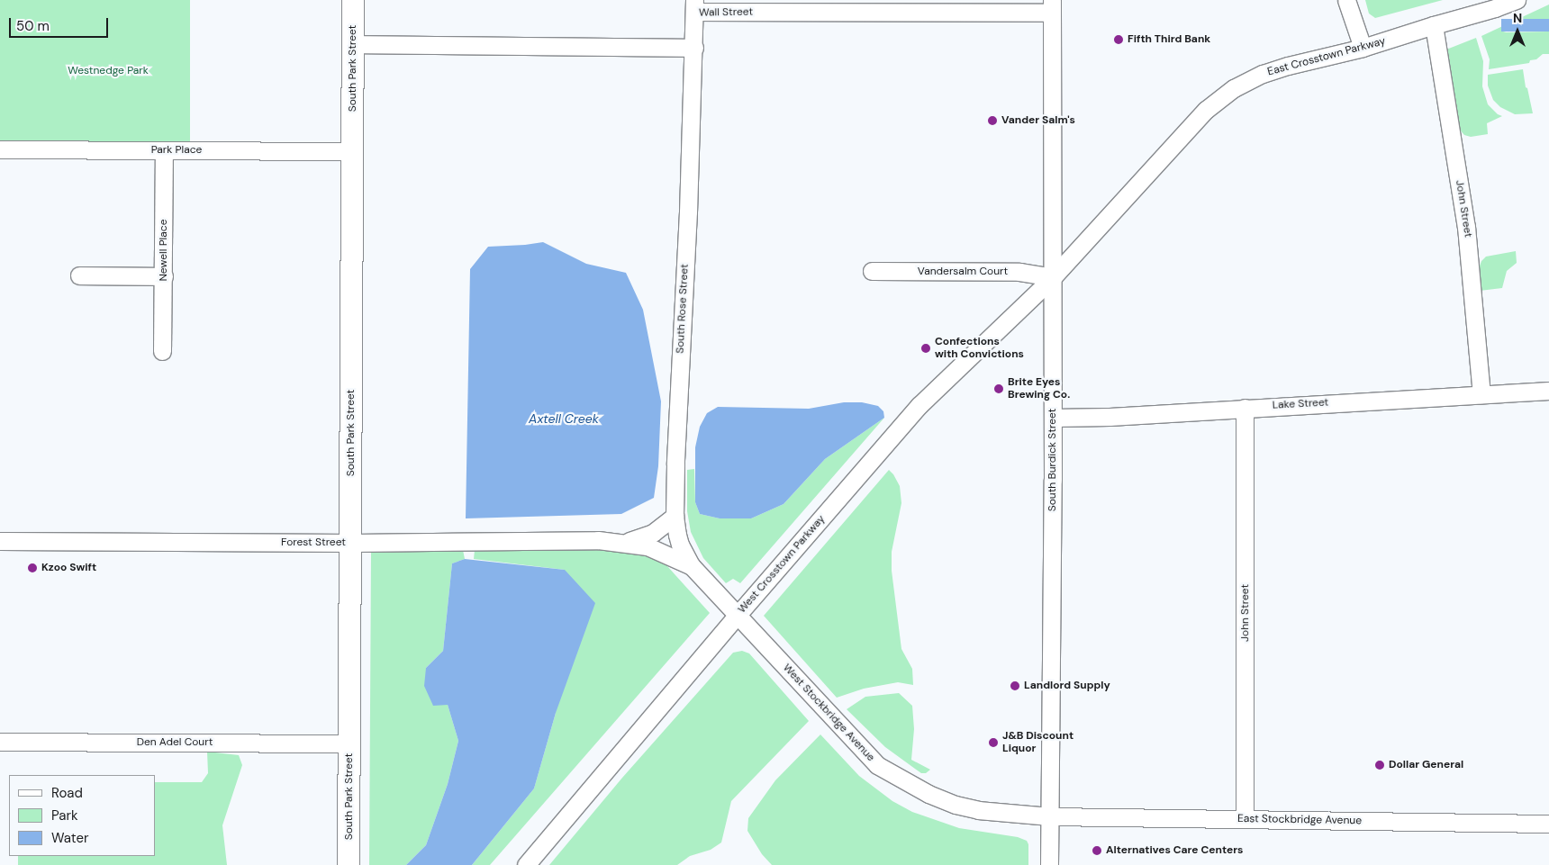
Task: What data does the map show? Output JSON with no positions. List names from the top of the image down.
{
  "streets": {
    "main road": ["South Park Street"],
    "street": [
      "Wall Street",
      "East Crosstown Parkway",
      "Park Place",
      "John Street",
      "Newell Place",
      "Vandersalm Court",
      "South Rose Street",
      "Lake Street",
      "South Burdick Street",
      "Forest Street",
      "West Crosstown Parkway",
      "West Stockbridge Avenue",
      "Den Adel Court",
      "East Stockbridge Avenue"
    ]
  },
  "crossings": [
    ["Wall Street", "South Rose Street"],
    ["Wall Street", "South Burdick Street"],
    ["East Crosstown Parkway", "John Street"],
    ["East Crosstown Parkway", "Vandersalm Court"],
    ["East Crosstown Parkway", "South Burdick Street"],
    ["East Crosstown Parkway", "West Crosstown Parkway"],
    ["South Park Street", "Park Place"],
    ["South Park Street", "Forest Street"],
    ["South Park Street", "Den Adel Court"],
    ["Park Place", "Newell Place"],
    ["John Street", "Lake Street"],
    ["John Street", "East Stockbridge Avenue"],
    ["Vandersalm Court", "South Burdick Street"],
    ["Vandersalm Court", "West Crosstown Parkway"],
    ["South Rose Street", "Forest Street"],
    ["South Rose Street", "West Stockbridge Avenue"],
    ["Lake Street", "South Burdick Street"],
    ["South Burdick Street", "West Crosstown Parkway"],
    ["South Burdick Street", "West Stockbridge Avenue"],
    ["South Burdick Street", "East Stockbridge Avenue"],
    ["Forest Street", "West Stockbridge Avenue"],
    ["West Crosstown Parkway", "West Stockbridge Avenue"],
    ["West Stockbridge Avenue", "East Stockbridge Avenue"]
  ],
  "water": ["Axtell Creek"],
  "parks": ["Westnedge Park"],
  "places": [
    "Fifth Third Bank",
    "Vander Salm's",
    "Confections with Convictions",
    "Brite Eyes Brewing Co.",
    "Kzoo Swift",
    "Landlord Supply",
    "J&B Discount Liquor",
    "Dollar General",
    "Alternatives Care Centers"
  ],
  "legend": ["Road", "Park", "Water"],
  "scale_bar": "50 m",
  "north": "top"
}
